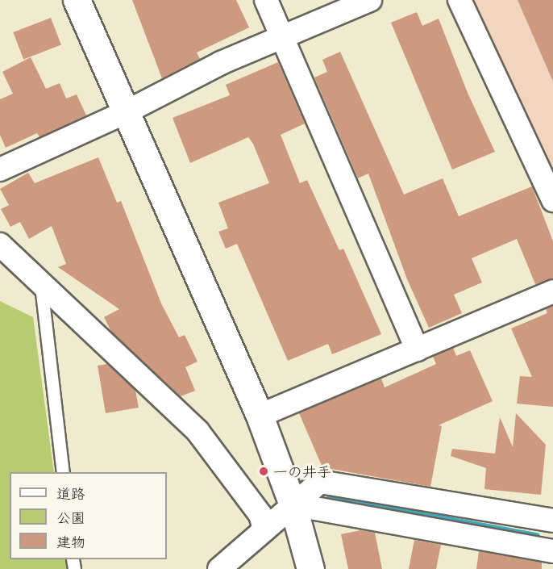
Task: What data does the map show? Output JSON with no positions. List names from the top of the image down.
{
  "places": ["一の井手"],
  "legend": ["道路", "公園", "建物"]
}
